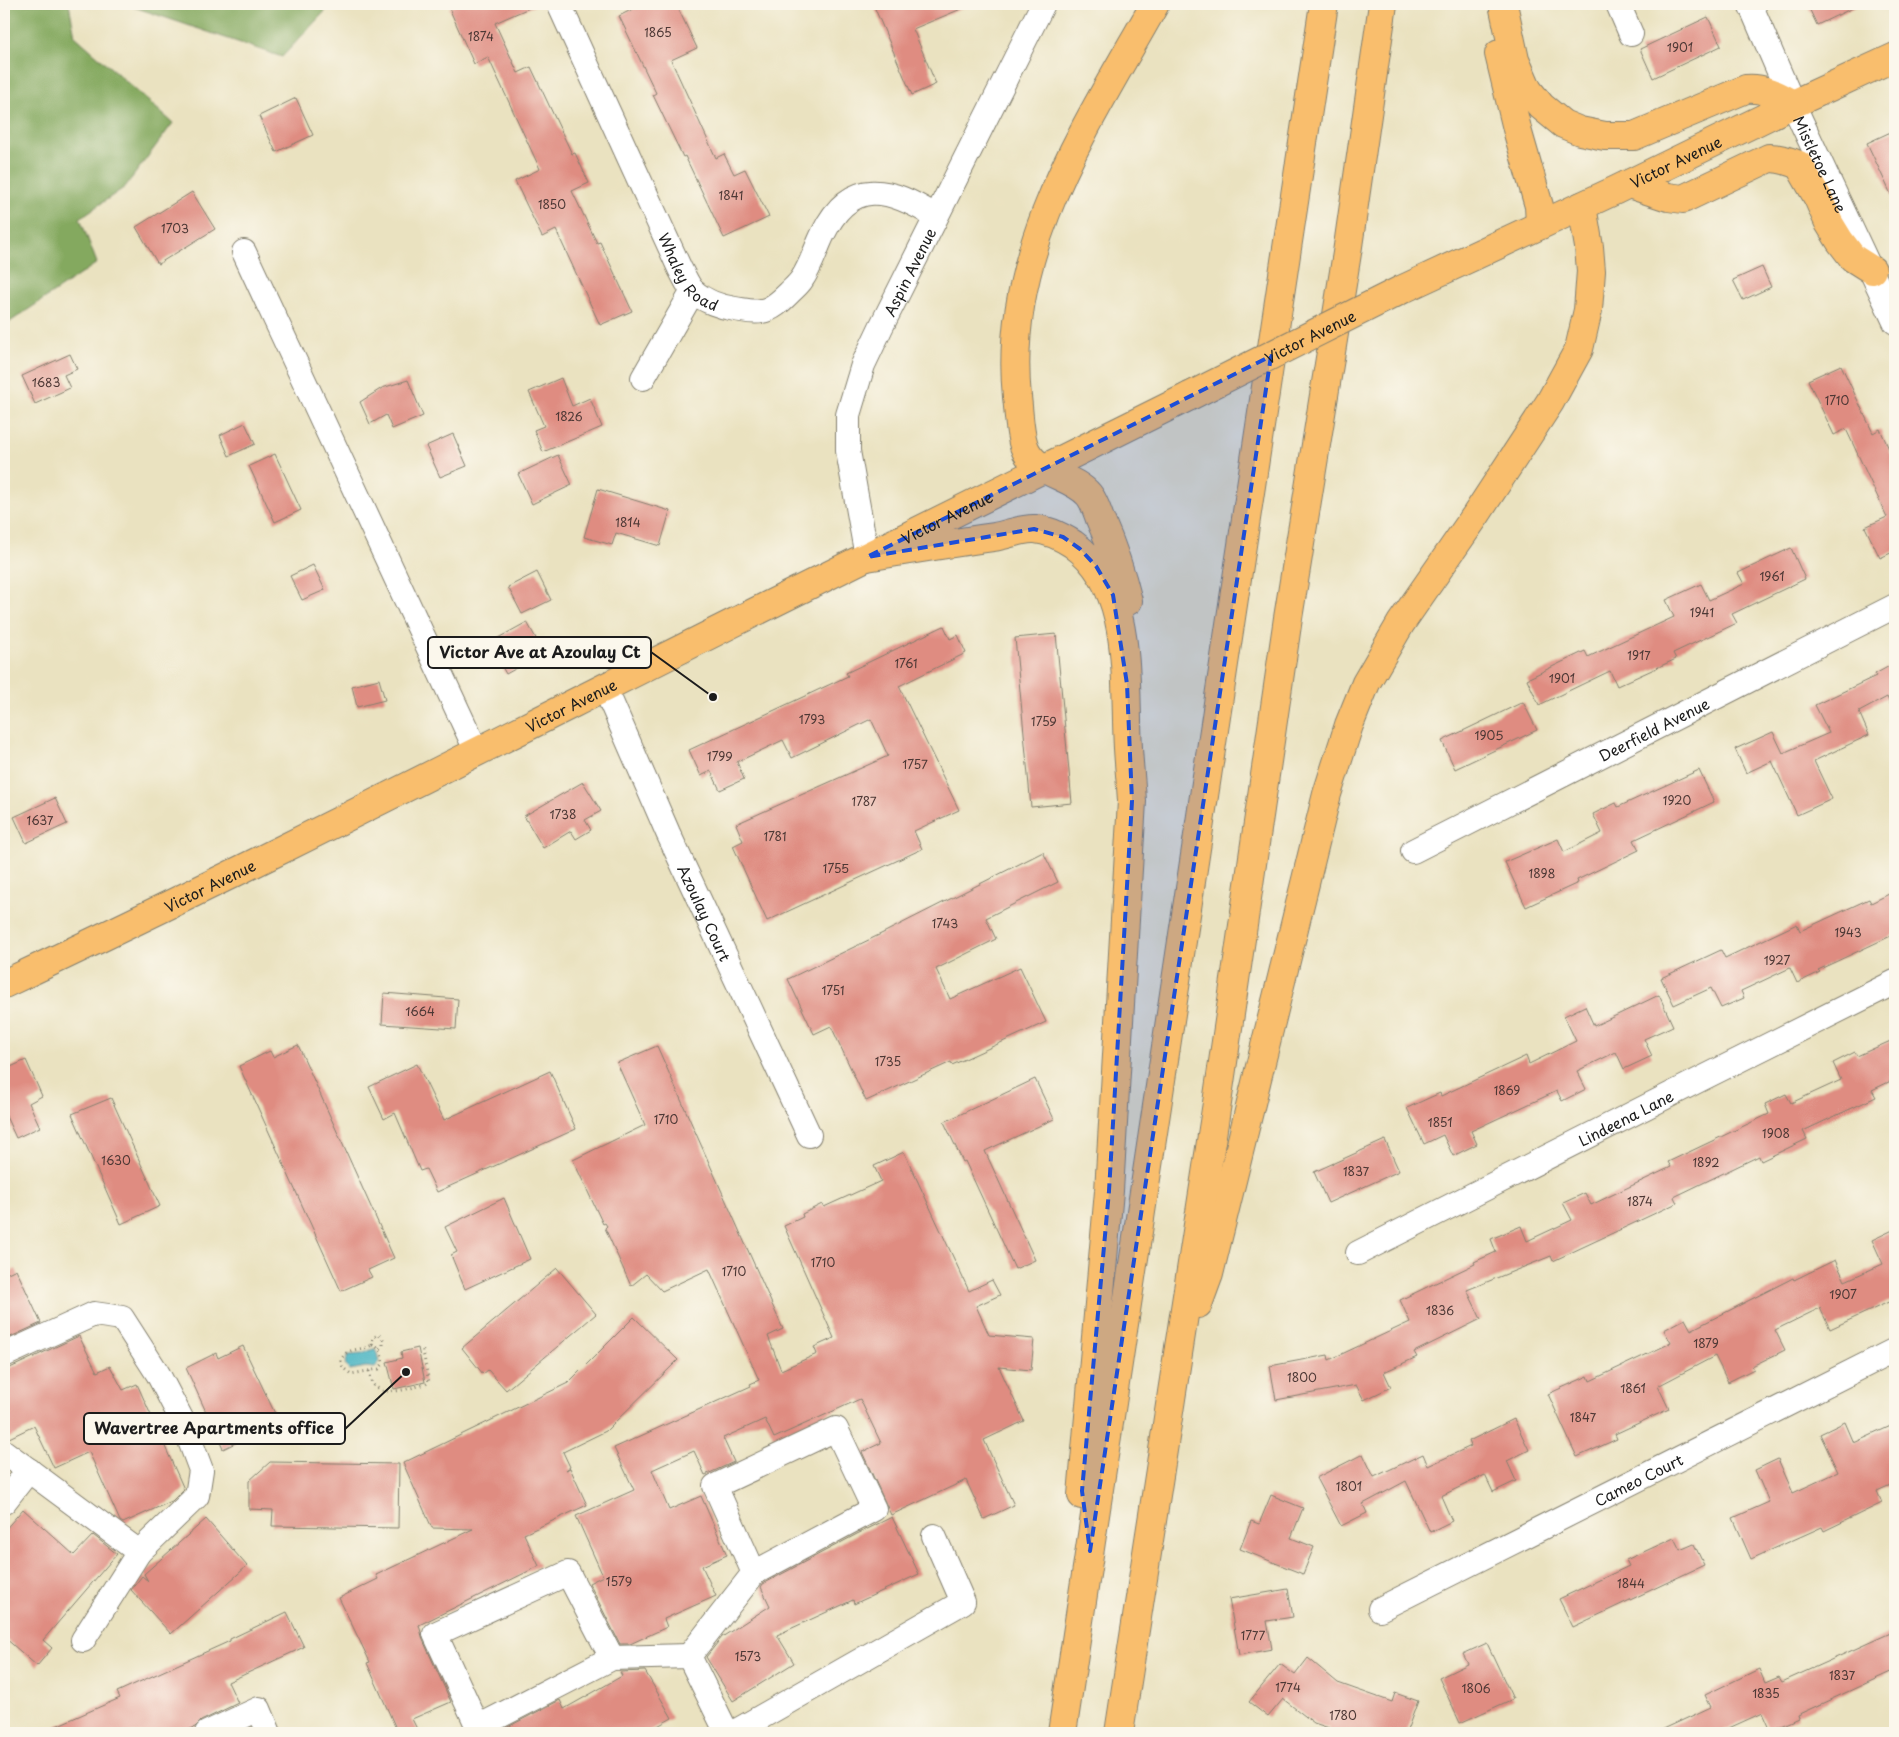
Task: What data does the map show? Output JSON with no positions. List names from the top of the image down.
{
  "streets": {
    "main road": ["Victor Avenue"],
    "street": [
      "Mistletoe Lane",
      "Whaley Road",
      "Aspin Avenue",
      "Deerfield Avenue",
      "Azoulay Court",
      "Lindeena Lane",
      "Cameo Court"
    ]
  },
  "crossings": [
    ["Victor Avenue", "Mistletoe Lane"],
    ["Victor Avenue", "Aspin Avenue"],
    ["Victor Avenue", "Azoulay Court"],
    ["Whaley Road", "Aspin Avenue"]
  ],
  "places": ["Victor Ave at Azoulay Ct", "Wavertree Apartments office"],
  "house_numbers": [
    "1865",
    "1874",
    "1901",
    "1841",
    "1850",
    "1703",
    "1683",
    "1710",
    "1826",
    "1814",
    "1961",
    "1941",
    "1917",
    "1761",
    "1901",
    "1793",
    "1759",
    "1905",
    "1799",
    "1757",
    "1920",
    "1787",
    "1738",
    "1637",
    "1781",
    "1755",
    "1898",
    "1743",
    "1943",
    "1927",
    "1751",
    "1664",
    "1735",
    "1869",
    "1710",
    "1851",
    "1908",
    "1630",
    "1892",
    "1837",
    "1874",
    "1710",
    "1710",
    "1907",
    "1836",
    "1879",
    "1800",
    "1861",
    "1847",
    "1801",
    "1579",
    "1844",
    "1777",
    "1573",
    "1837",
    "1774",
    "1806",
    "1835",
    "1780"
  ]
}
